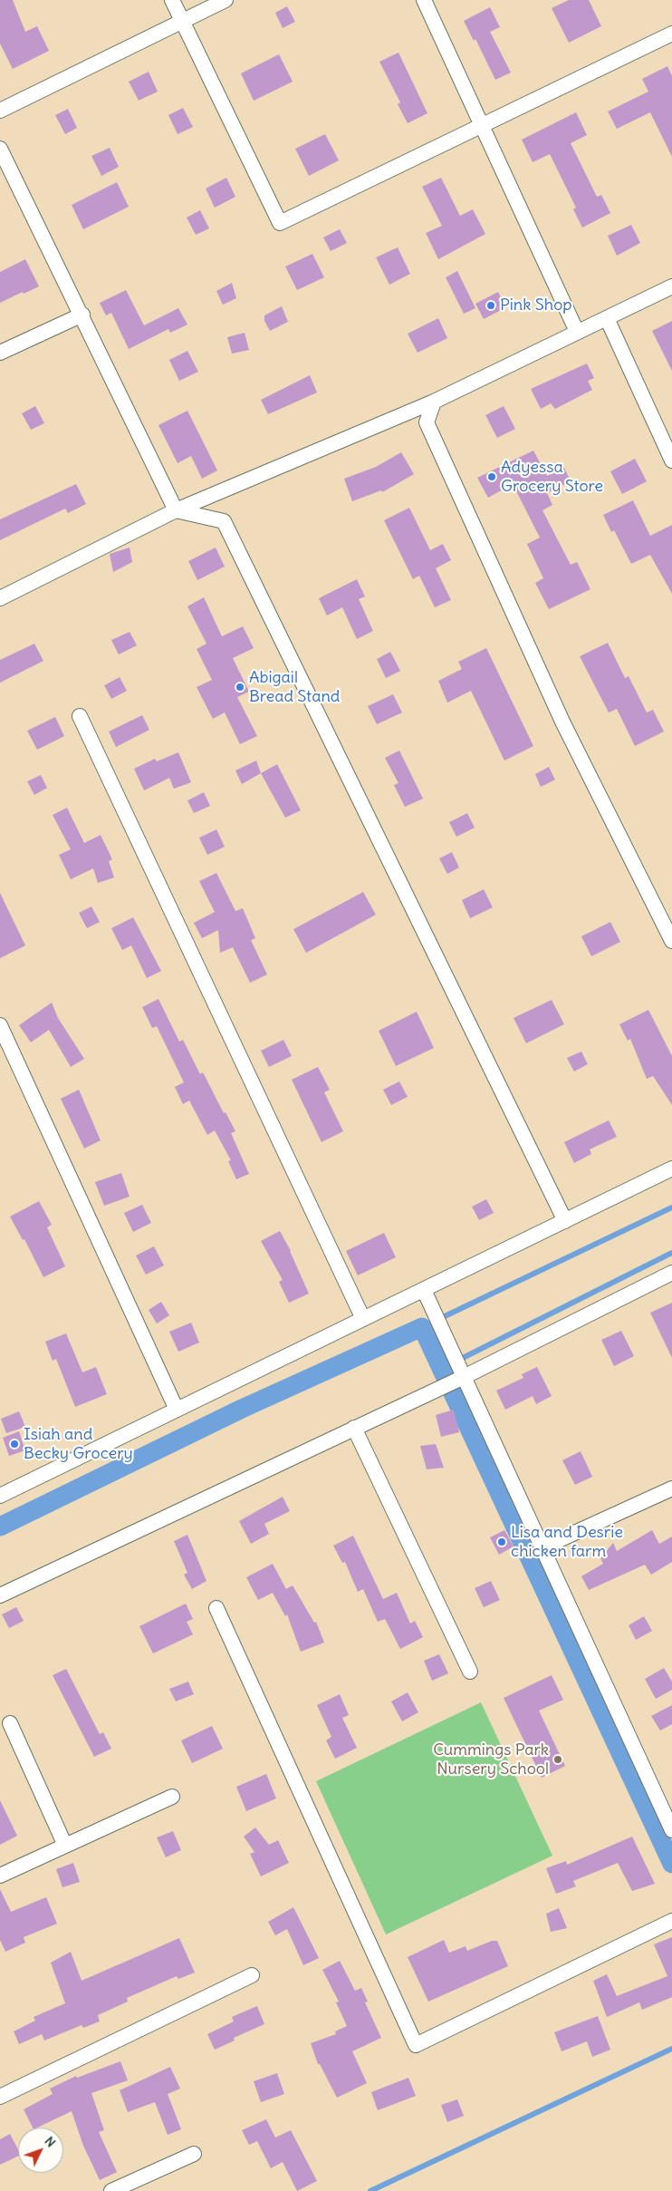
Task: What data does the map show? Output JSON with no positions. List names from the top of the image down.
{
  "places": [
    "Pink Shop",
    "Adyessa Grocery Store",
    "Abigail Bread Stand",
    "Isiah and Becky Grocery",
    "Lisa and Desrie chicken farm",
    "Cummings Park Nursery School"
  ],
  "north": "top right"
}
